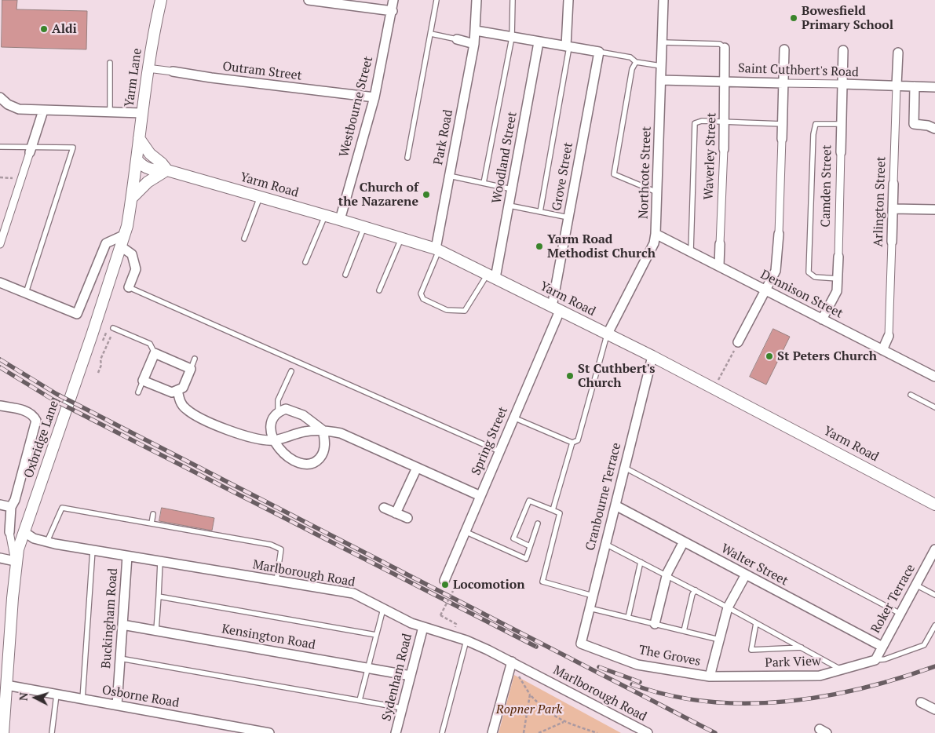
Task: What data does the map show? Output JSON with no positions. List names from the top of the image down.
{
  "streets": {
    "street": [
      "Saint Cuthbert's Road",
      "Outram Street",
      "Yarm Lane",
      "Westbourne Street",
      "Park Road",
      "Waverley Street",
      "Woodland Street",
      "Northcote Street",
      "Grove Street",
      "Yarm Road",
      "Camden Street",
      "Arlington Street",
      "Dennison Street",
      "Oxbridge Lane",
      "Spring Street",
      "Cranbourne Terrace",
      "Walter Street",
      "Marlborough Road",
      "Roker Terrace",
      "Buckingham Road",
      "Kensington Road",
      "The Groves",
      "Park View",
      "Sydenham Road",
      "Osborne Road"
    ]
  },
  "crossings": [
    ["Saint Cuthbert's Road", "Waverley Street"],
    ["Saint Cuthbert's Road", "Northcote Street"],
    ["Saint Cuthbert's Road", "Camden Street"],
    ["Saint Cuthbert's Road", "Arlington Street"],
    ["Outram Street", "Yarm Lane"],
    ["Outram Street", "Westbourne Street"],
    ["Yarm Lane", "Yarm Road"],
    ["Yarm Lane", "Oxbridge Lane"],
    ["Westbourne Street", "Yarm Road"],
    ["Park Road", "Yarm Road"],
    ["Waverley Street", "Dennison Street"],
    ["Woodland Street", "Yarm Road"],
    ["Northcote Street", "Yarm Road"],
    ["Northcote Street", "Dennison Street"],
    ["Grove Street", "Yarm Road"],
    ["Grove Street", "Spring Street"],
    ["Yarm Road", "Oxbridge Lane"],
    ["Yarm Road", "Spring Street"],
    ["Yarm Road", "Cranbourne Terrace"],
    ["Camden Street", "Dennison Street"],
    ["Arlington Street", "Dennison Street"],
    ["Oxbridge Lane", "Marlborough Road"],
    ["Oxbridge Lane", "Osborne Road"],
    ["Cranbourne Terrace", "Walter Street"],
    ["Cranbourne Terrace", "The Groves"],
    ["Walter Street", "Roker Terrace"],
    ["Marlborough Road", "Buckingham Road"],
    ["Marlborough Road", "Sydenham Road"],
    ["Roker Terrace", "Park View"],
    ["Buckingham Road", "Kensington Road"],
    ["Buckingham Road", "Osborne Road"],
    ["Kensington Road", "Sydenham Road"],
    ["The Groves", "Park View"]
  ],
  "parks": ["Ropner Park"],
  "places": [
    "Bowesfield Primary School",
    "Aldi",
    "Church of the Nazarene",
    "Yarm Road Methodist Church",
    "St Peters Church",
    "St Cuthbert's Church",
    "Locomotion"
  ],
  "north": "left"
}
